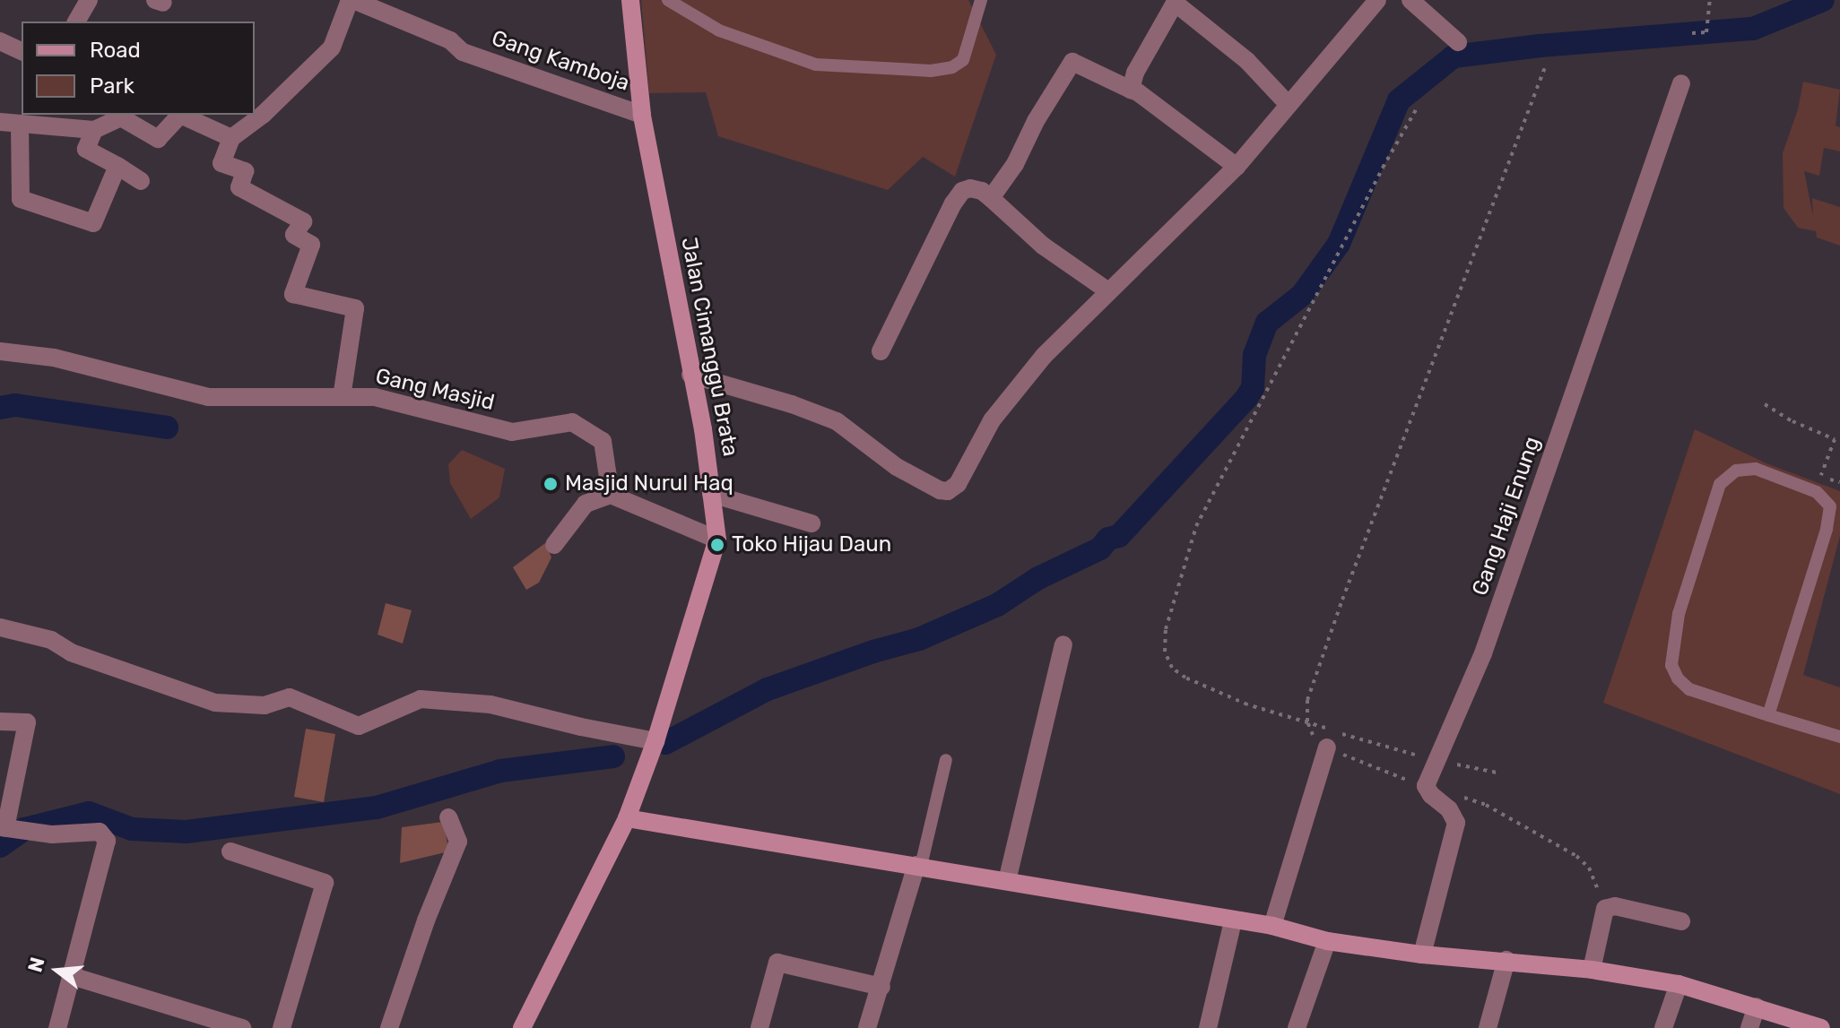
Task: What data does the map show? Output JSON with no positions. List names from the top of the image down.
{
  "streets": {
    "main road": ["Jalan Cimanggu Brata"],
    "street": ["Gang Kamboja", "Gang Masjid", "Gang Haji Enung"]
  },
  "crossings": [
    ["Gang Kamboja", "Jalan Cimanggu Brata"]
  ],
  "places": ["Masjid Nurul Haq", "Toko Hijau Daun"],
  "legend": ["Road", "Park"],
  "north": "left"
}
